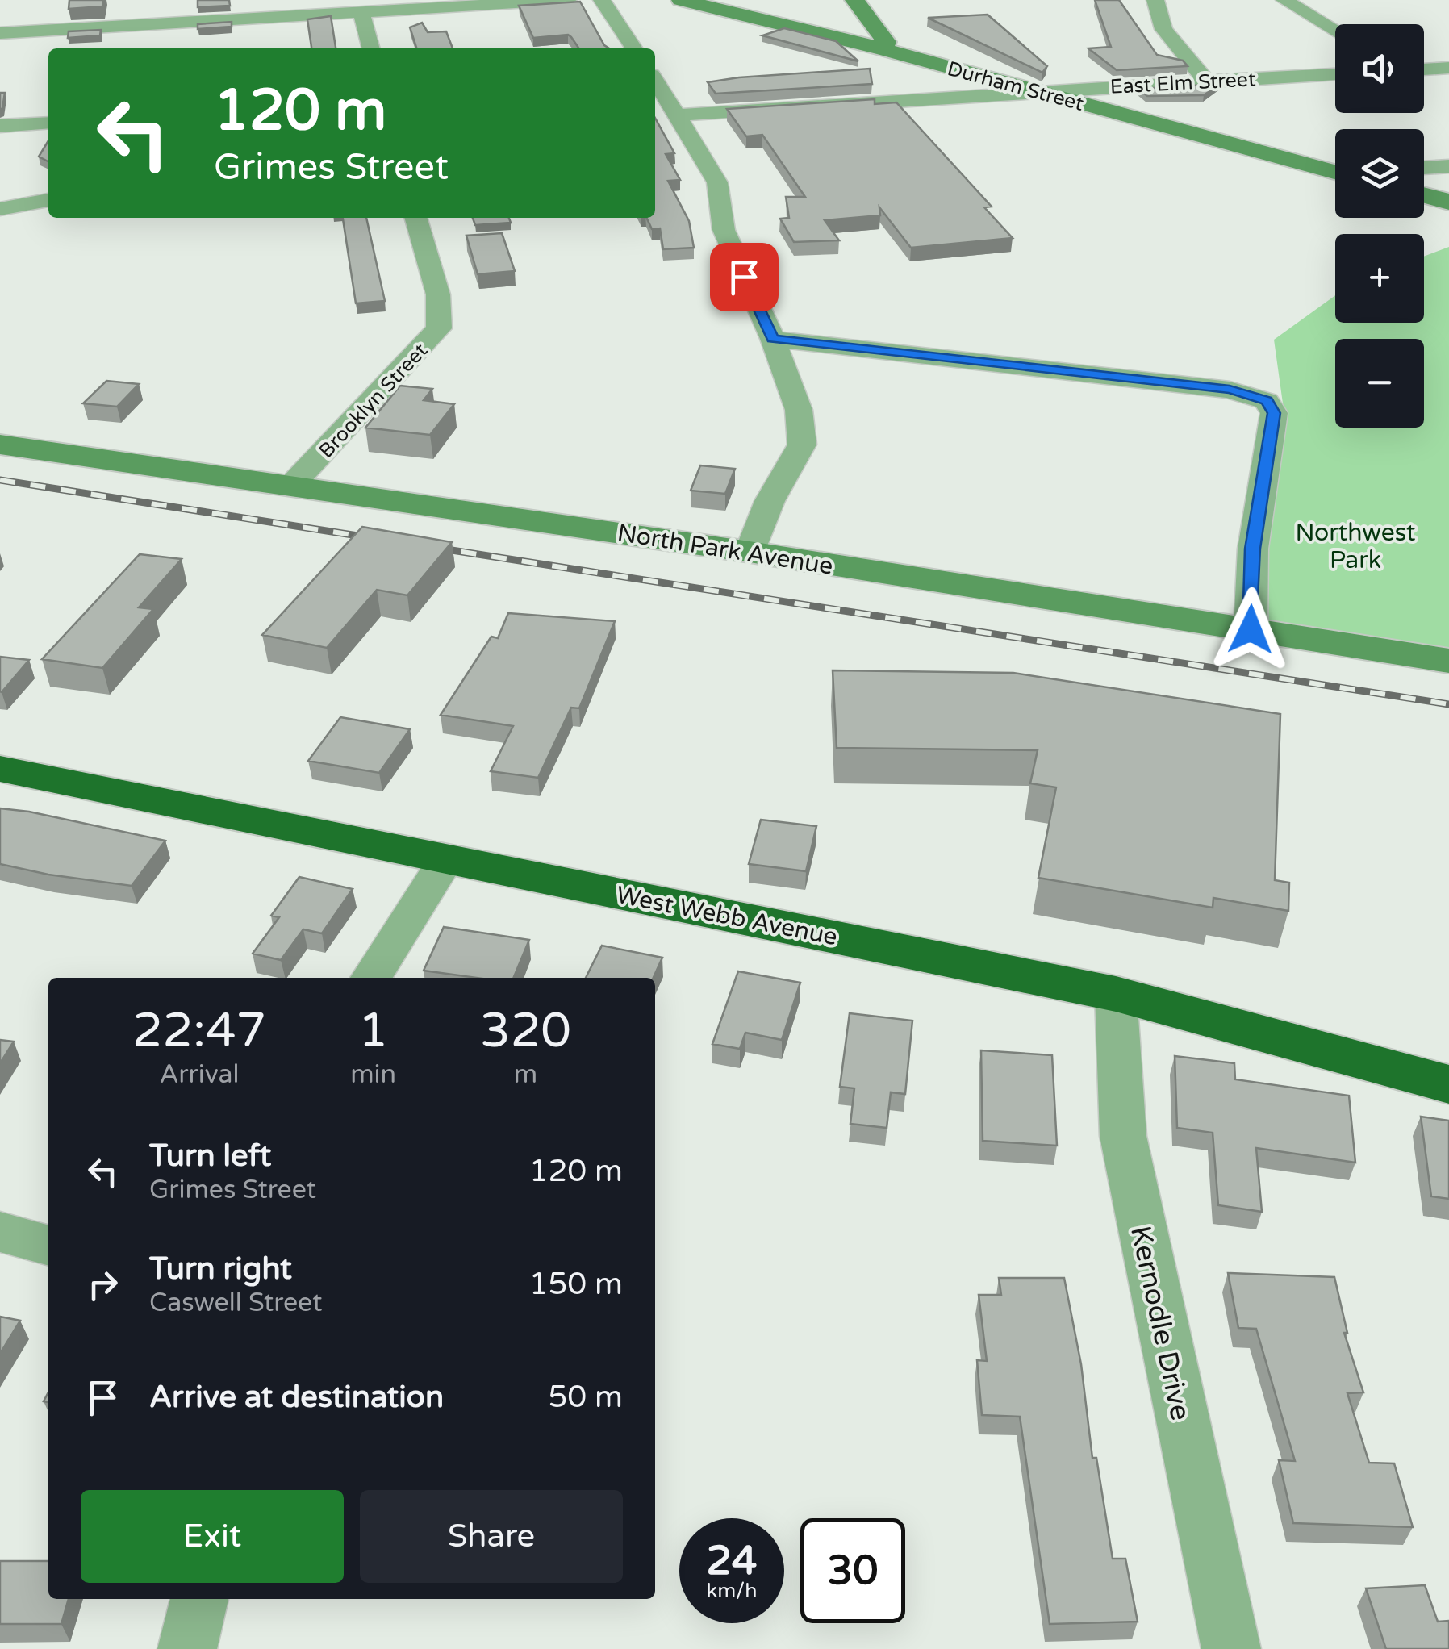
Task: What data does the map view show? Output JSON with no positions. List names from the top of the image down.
{
  "streets": {
    "highway": ["West Webb Avenue"],
    "street": [
      "East Elm Street",
      "Durham Street",
      "Brooklyn Street",
      "North Park Avenue",
      "Kernodle Drive"
    ]
  },
  "crossings": [
    ["East Elm Street", "Durham Street"],
    ["Brooklyn Street", "North Park Avenue"],
    ["West Webb Avenue", "Kernodle Drive"]
  ],
  "parks": ["Northwest Park"],
  "page": {
    "map_buttons": ["+", "−"],
    "turn": ["120 m", "Grimes Street"],
    "eta": [
      "22:47",
      "Arrival",
      "1",
      "min",
      "320",
      "m"
    ],
    "list": [
      {
        "name": "Turn left",
        "note": "Grimes Street",
        "value": "120 m"
      },
      {
        "name": "Turn right",
        "note": "Caswell Street",
        "value": "150 m"
      },
      {
        "name": "Arrive at destination",
        "value": "50 m"
      }
    ],
    "buttons": ["Exit", "Share"],
    "speed": "24 km/h",
    "limit": "30"
  }
}
